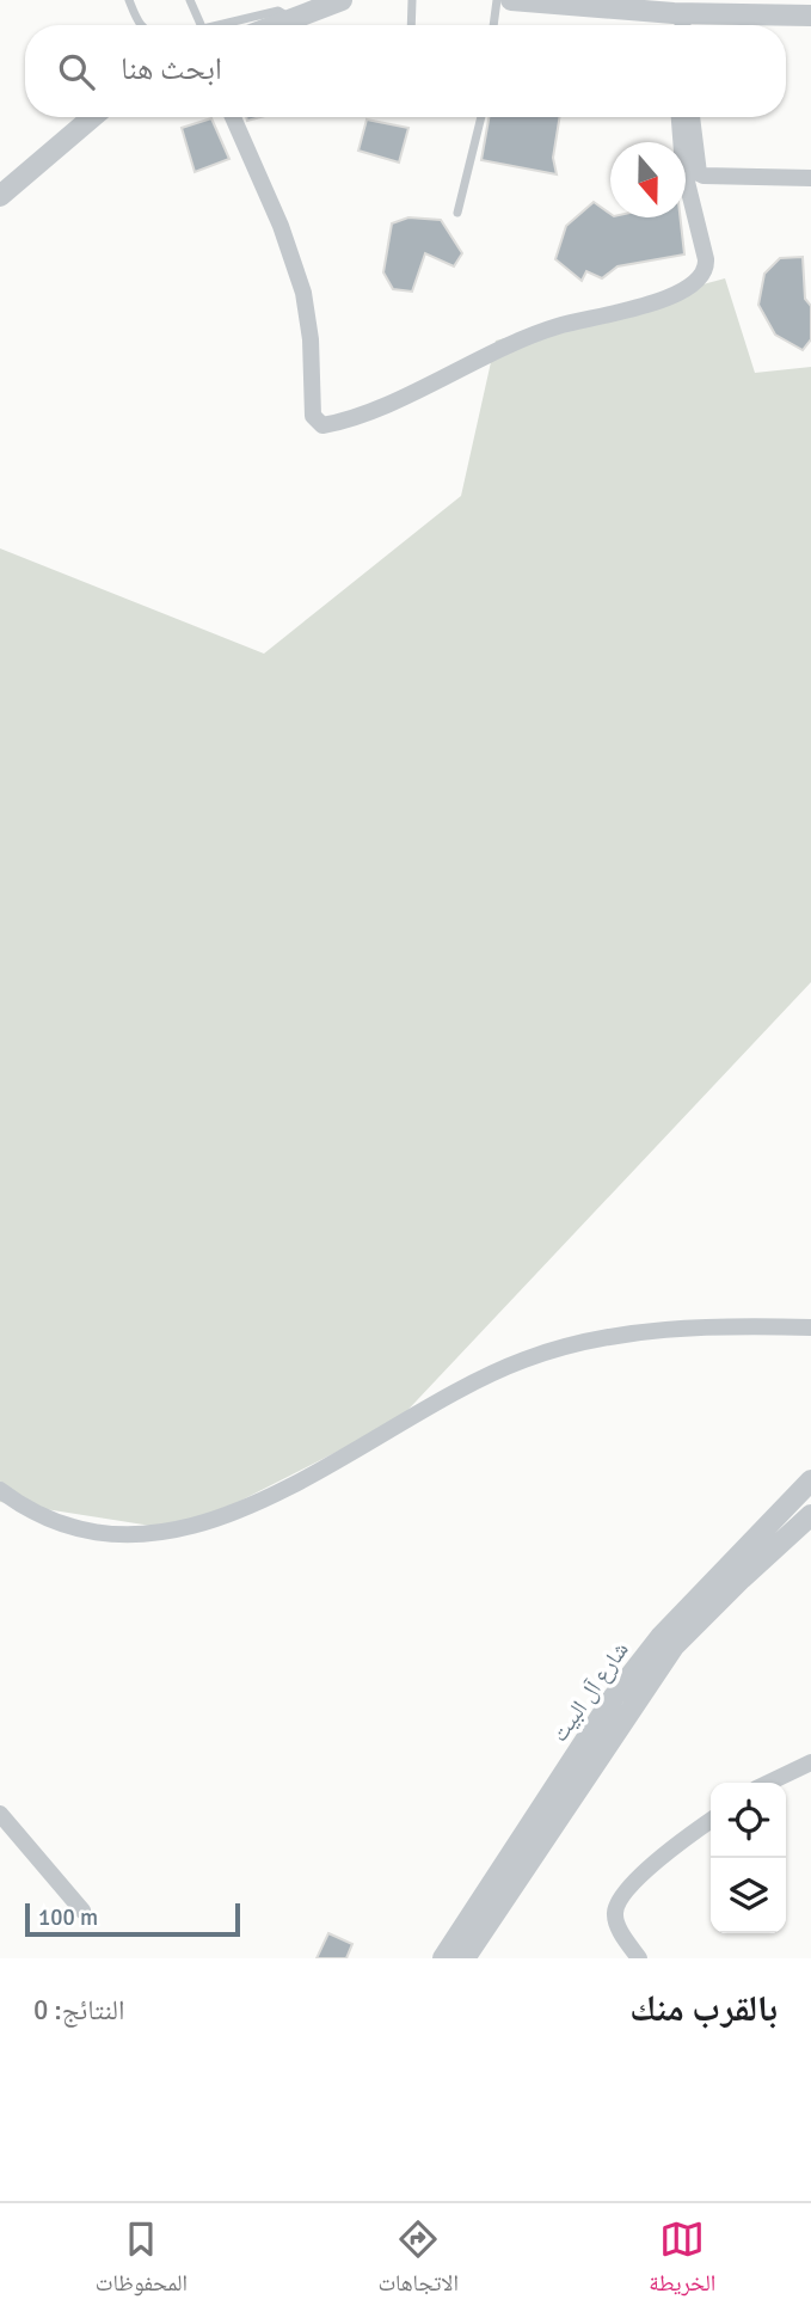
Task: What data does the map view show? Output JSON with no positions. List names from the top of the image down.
{
  "streets": {
    "street": ["شارع آل البيت"]
  },
  "scale_bar": "100 m",
  "north": "bottom",
  "page": {
    "search": "ابحث هنا",
    "scale": "100 m",
    "heading": ["بالقرب منك", "النتائج: 0"],
    "nav": ["الخريطة", "الاتجاهات", "المحفوظات"]
  }
}
